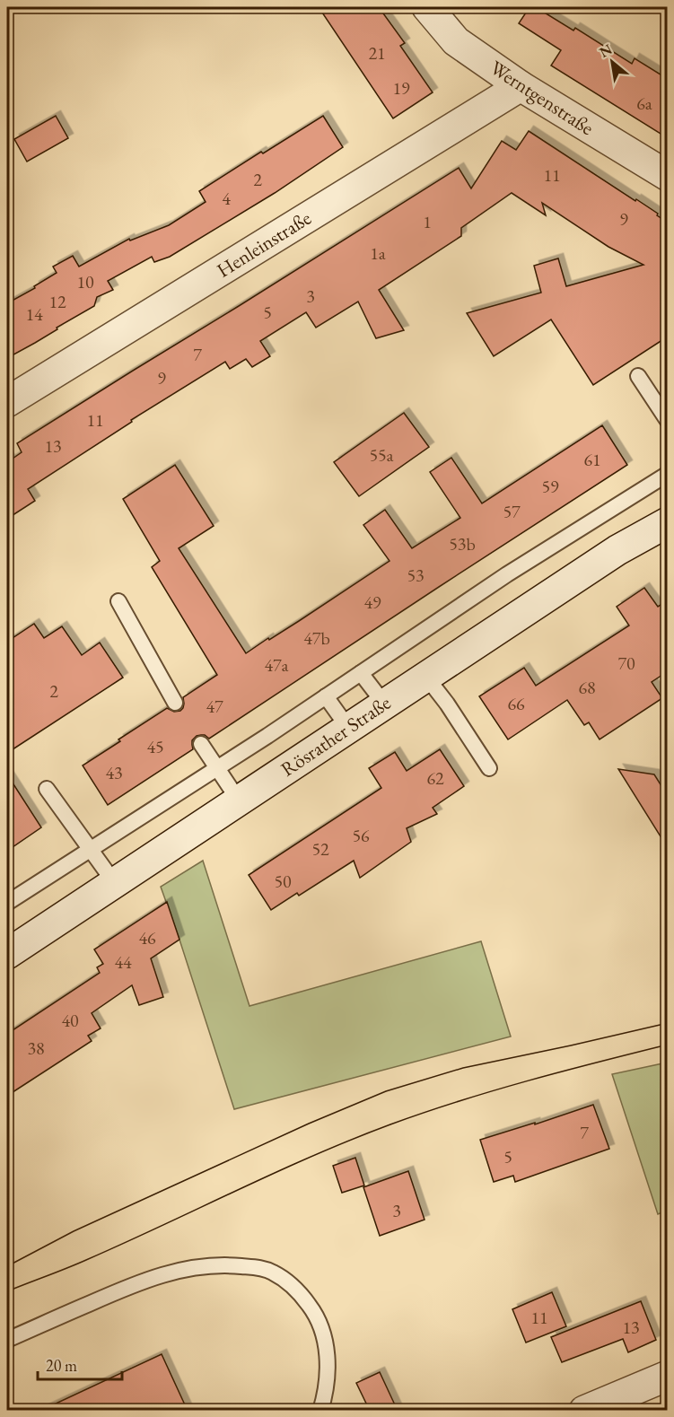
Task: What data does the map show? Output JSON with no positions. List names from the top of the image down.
{
  "streets": {
    "street": ["Werntgenstraße", "Henleinstraße", "Rösrather Straße"]
  },
  "crossings": [
    ["Werntgenstraße", "Henleinstraße"]
  ],
  "house_numbers": [
    "21",
    "19",
    "6a",
    "11",
    "2",
    "4",
    "9",
    "1",
    "1a",
    "10",
    "3",
    "12",
    "5",
    "14",
    "7",
    "9",
    "11",
    "13",
    "55a",
    "61",
    "59",
    "57",
    "53b",
    "53",
    "49",
    "47b",
    "70",
    "47a",
    "68",
    "2",
    "66",
    "47",
    "45",
    "43",
    "62",
    "56",
    "52",
    "50",
    "46",
    "44",
    "40",
    "38",
    "7",
    "5",
    "3",
    "11",
    "13"
  ],
  "scale_bar": "20 m",
  "north": "top left"
}
